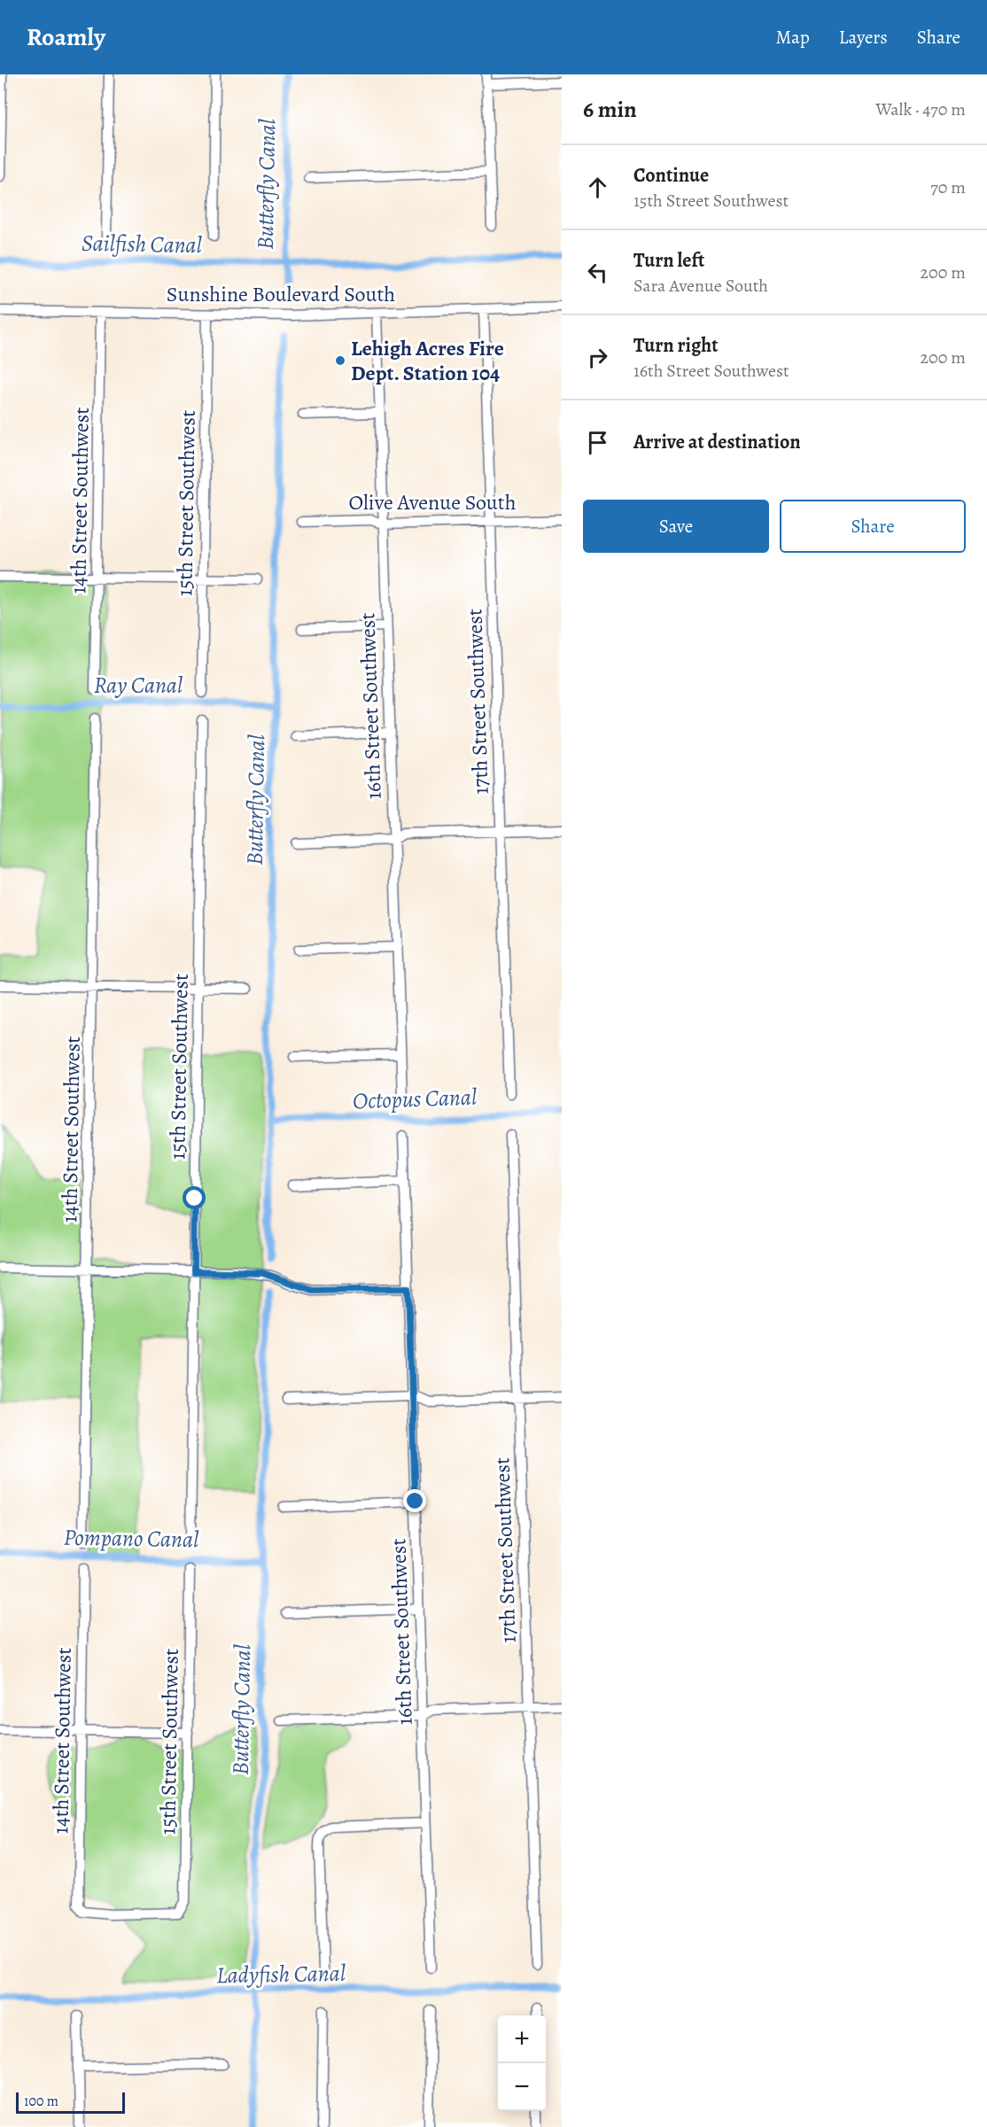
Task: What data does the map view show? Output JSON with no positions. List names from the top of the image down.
{
  "streets": {
    "street": [
      "Sunshine Boulevard South",
      "14th Street Southwest",
      "Olive Avenue South",
      "15th Street Southwest",
      "17th Street Southwest",
      "16th Street Southwest"
    ]
  },
  "crossings": [
    ["Sunshine Boulevard South", "14th Street Southwest"],
    ["Sunshine Boulevard South", "15th Street Southwest"],
    ["Sunshine Boulevard South", "17th Street Southwest"],
    ["Sunshine Boulevard South", "16th Street Southwest"],
    ["14th Street Southwest", "15th Street Southwest"],
    ["Olive Avenue South", "17th Street Southwest"],
    ["Olive Avenue South", "16th Street Southwest"]
  ],
  "water": [
    "Butterfly Canal",
    "Sailfish Canal",
    "Ray Canal",
    "Octopus Canal",
    "Pompano Canal",
    "Ladyfish Canal"
  ],
  "places": ["Lehigh Acres Fire Dept. Station 104"],
  "scale_bar": "100 m",
  "page": {
    "header": "Roamly",
    "nav": ["Map", "Layers", "Share"],
    "heading": ["6 min", "Walk · 470 m"],
    "list": [
      ["Continue", "15th Street Southwest", "70 m"],
      ["Turn left", "Sara Avenue South", "200 m"],
      ["Turn right", "16th Street Southwest", "200 m"],
      "Arrive at destination"
    ],
    "buttons": ["Save", "Share"],
    "map_buttons": ["+", "−"],
    "scale": "100 m"
  }
}
